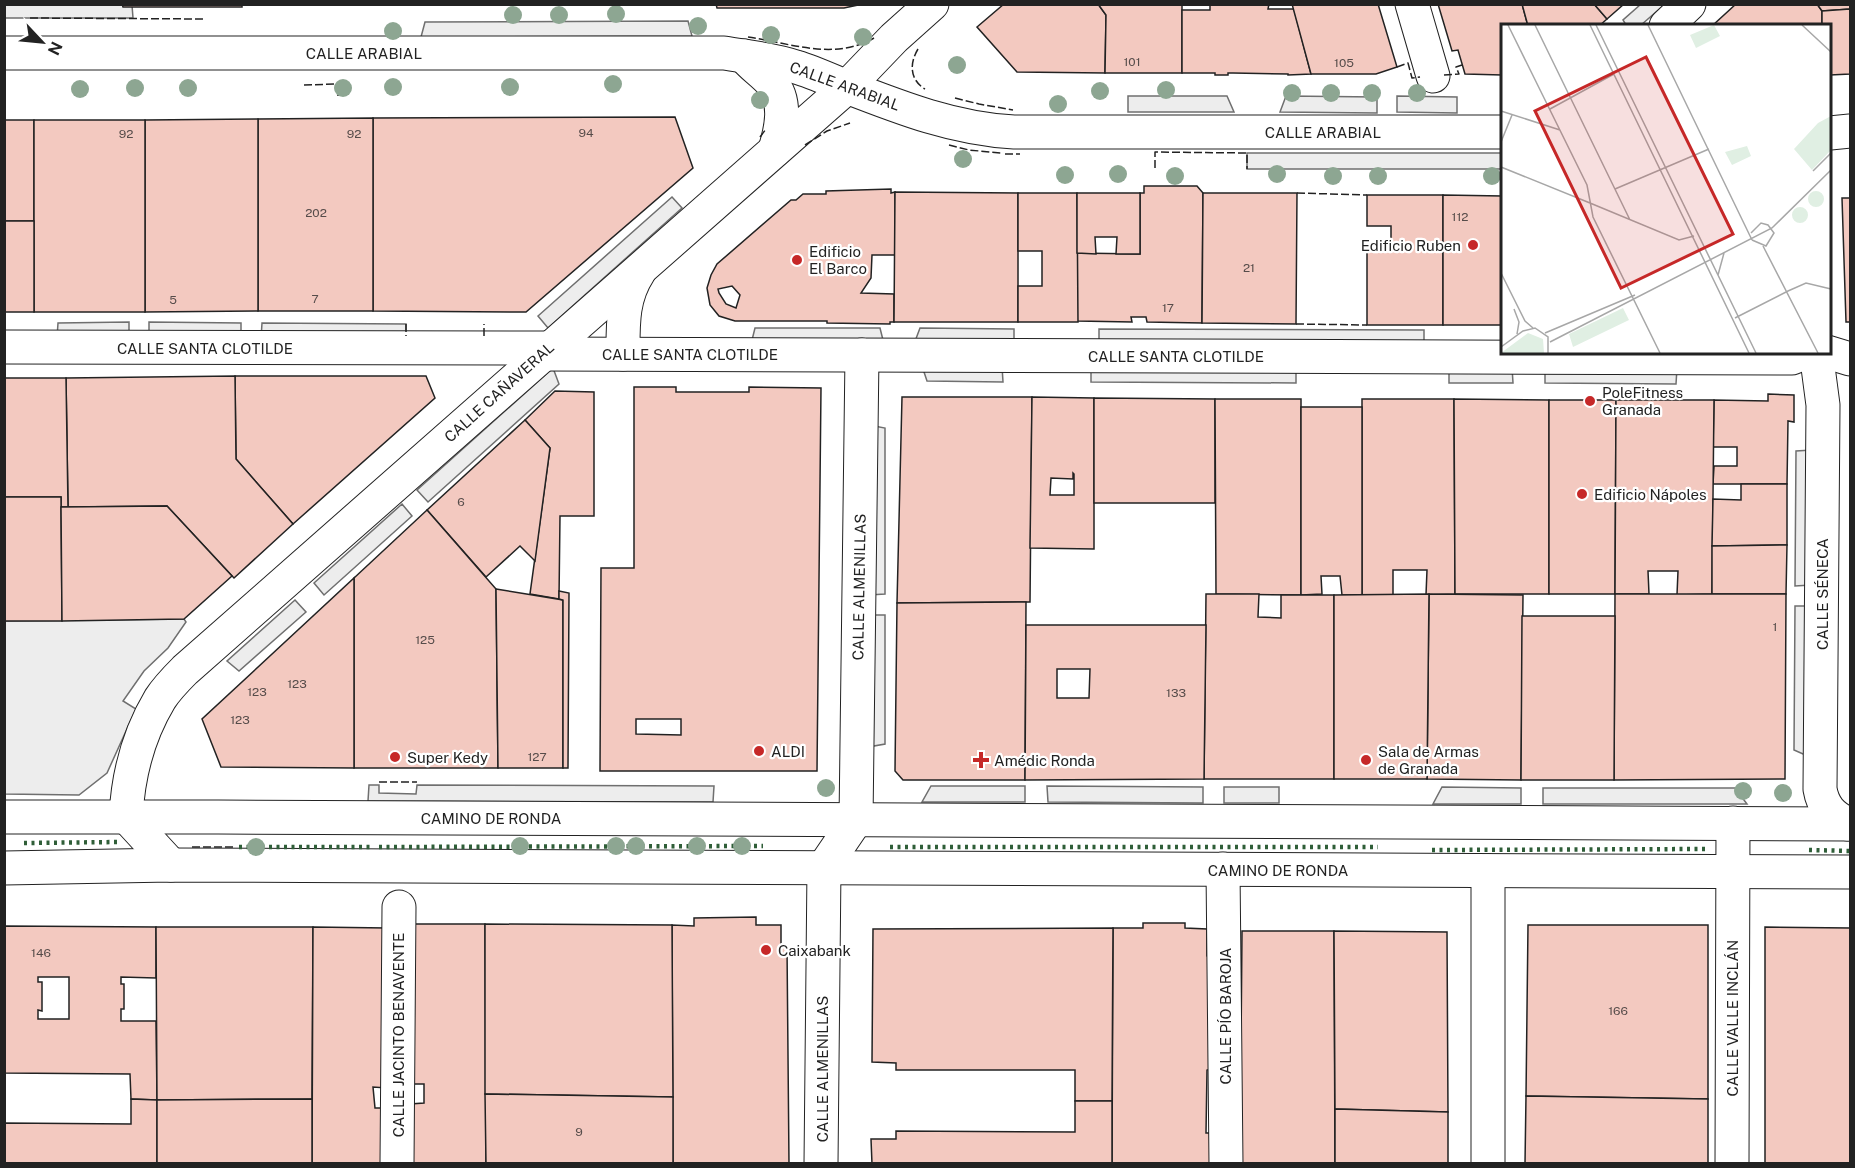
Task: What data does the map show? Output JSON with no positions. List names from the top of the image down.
{
  "streets": {
    "street": [
      "CALLE ARABIAL",
      "CALLE SANTA CLOTILDE",
      "CALLE CAÑAVERAL",
      "CALLE ALMENILLAS",
      "CALLE SÉNECA",
      "CAMINO DE RONDA",
      "CALLE PÍO BAROJA",
      "CALLE VALLE INCLÁN",
      "CALLE JACINTO BENAVENTE"
    ]
  },
  "crossings": [
    ["CALLE ARABIAL", "CALLE CAÑAVERAL"],
    ["CALLE SANTA CLOTILDE", "CALLE CAÑAVERAL"],
    ["CALLE SANTA CLOTILDE", "CALLE ALMENILLAS"],
    ["CALLE CAÑAVERAL", "CAMINO DE RONDA"],
    ["CALLE ALMENILLAS", "CAMINO DE RONDA"],
    ["CALLE SÉNECA", "CAMINO DE RONDA"],
    ["CAMINO DE RONDA", "CALLE PÍO BAROJA"],
    ["CAMINO DE RONDA", "CALLE VALLE INCLÁN"]
  ],
  "places": {
    "other": [
      "Edificio Ruben",
      "Edificio El Barco",
      "PoleFitness Granada",
      "Edificio Nápoles",
      "ALDI",
      "Super Kedy",
      "Sala de Armas de Granada",
      "Caixabank"
    ],
    "health": ["Amédic Ronda"]
  },
  "house_numbers": [
    "101",
    "105",
    "94",
    "92",
    "92",
    "202",
    "112",
    "21",
    "7",
    "5",
    "17",
    "6",
    "1",
    "125",
    "123",
    "123",
    "133",
    "123",
    "127",
    "146",
    "166",
    "9"
  ],
  "north": "bottom right"
}
